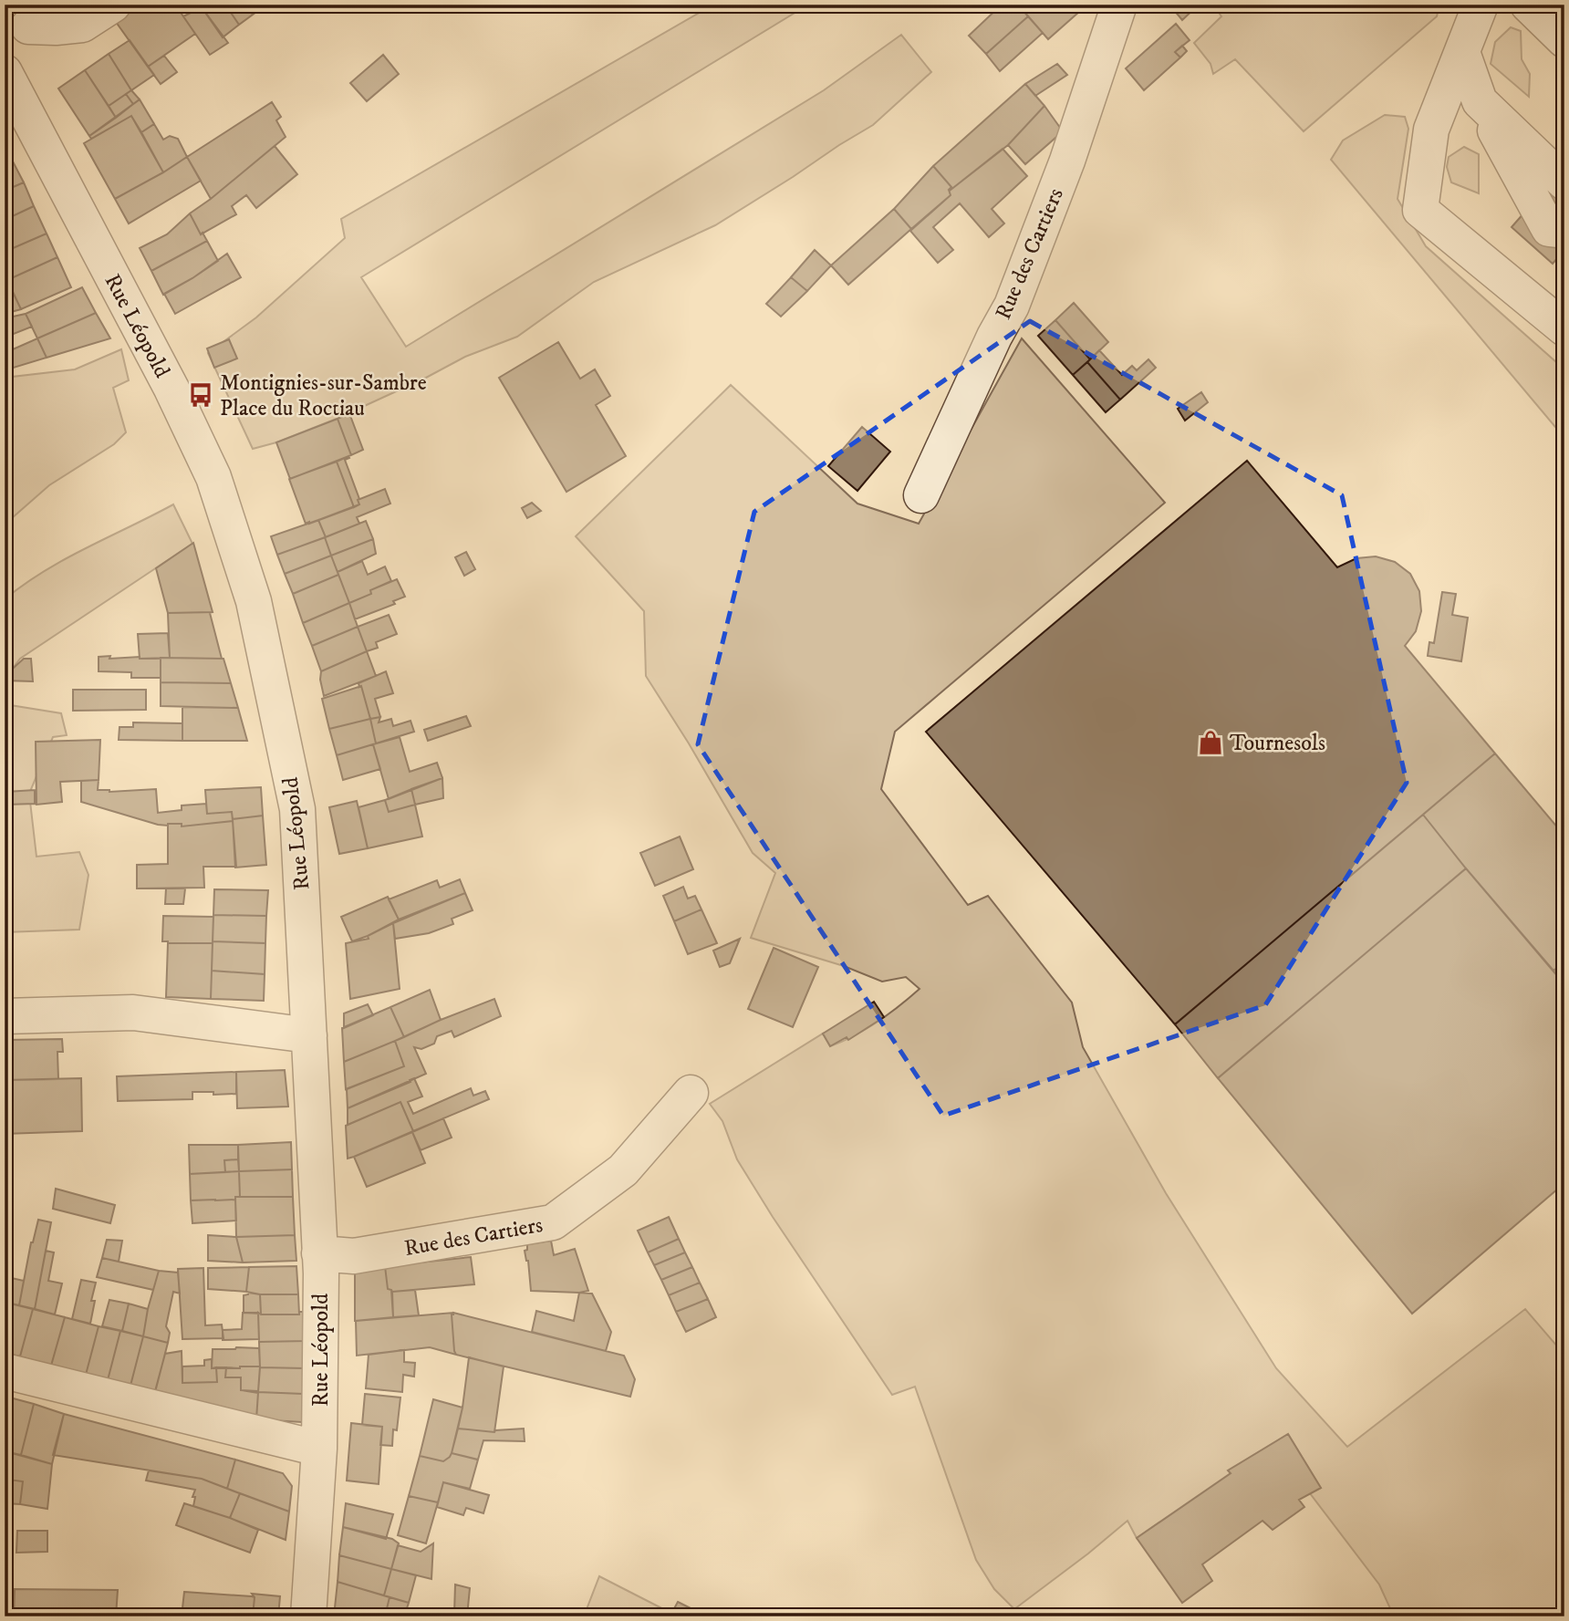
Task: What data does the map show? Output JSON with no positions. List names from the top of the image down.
{
  "streets": {
    "street": ["Rue des Cartiers", "Rue Léopold"]
  },
  "crossings": [
    ["Rue des Cartiers", "Rue Léopold"]
  ],
  "places": {
    "bus stop": ["Montignies-sur-Sambre Place du Roctiau"],
    "shop": ["Tournesols"]
  }
}
